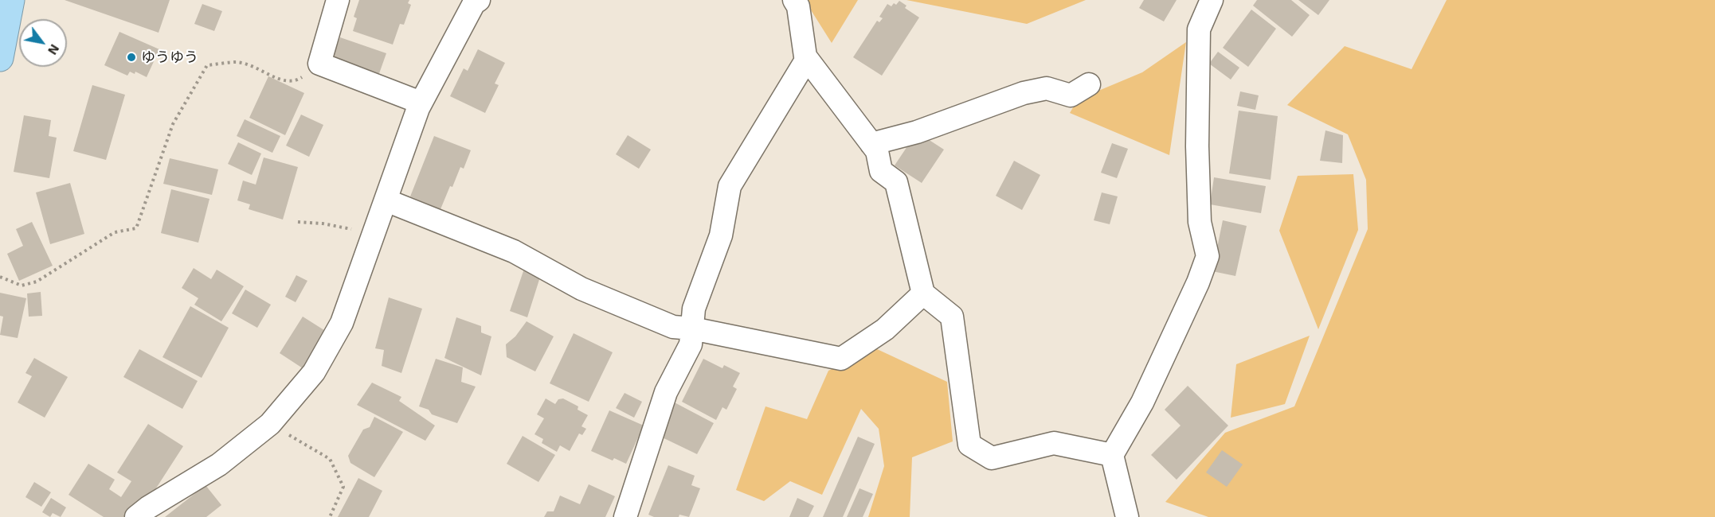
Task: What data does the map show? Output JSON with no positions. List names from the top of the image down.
{
  "places": ["ゆうゆう"],
  "north": "bottom right"
}
